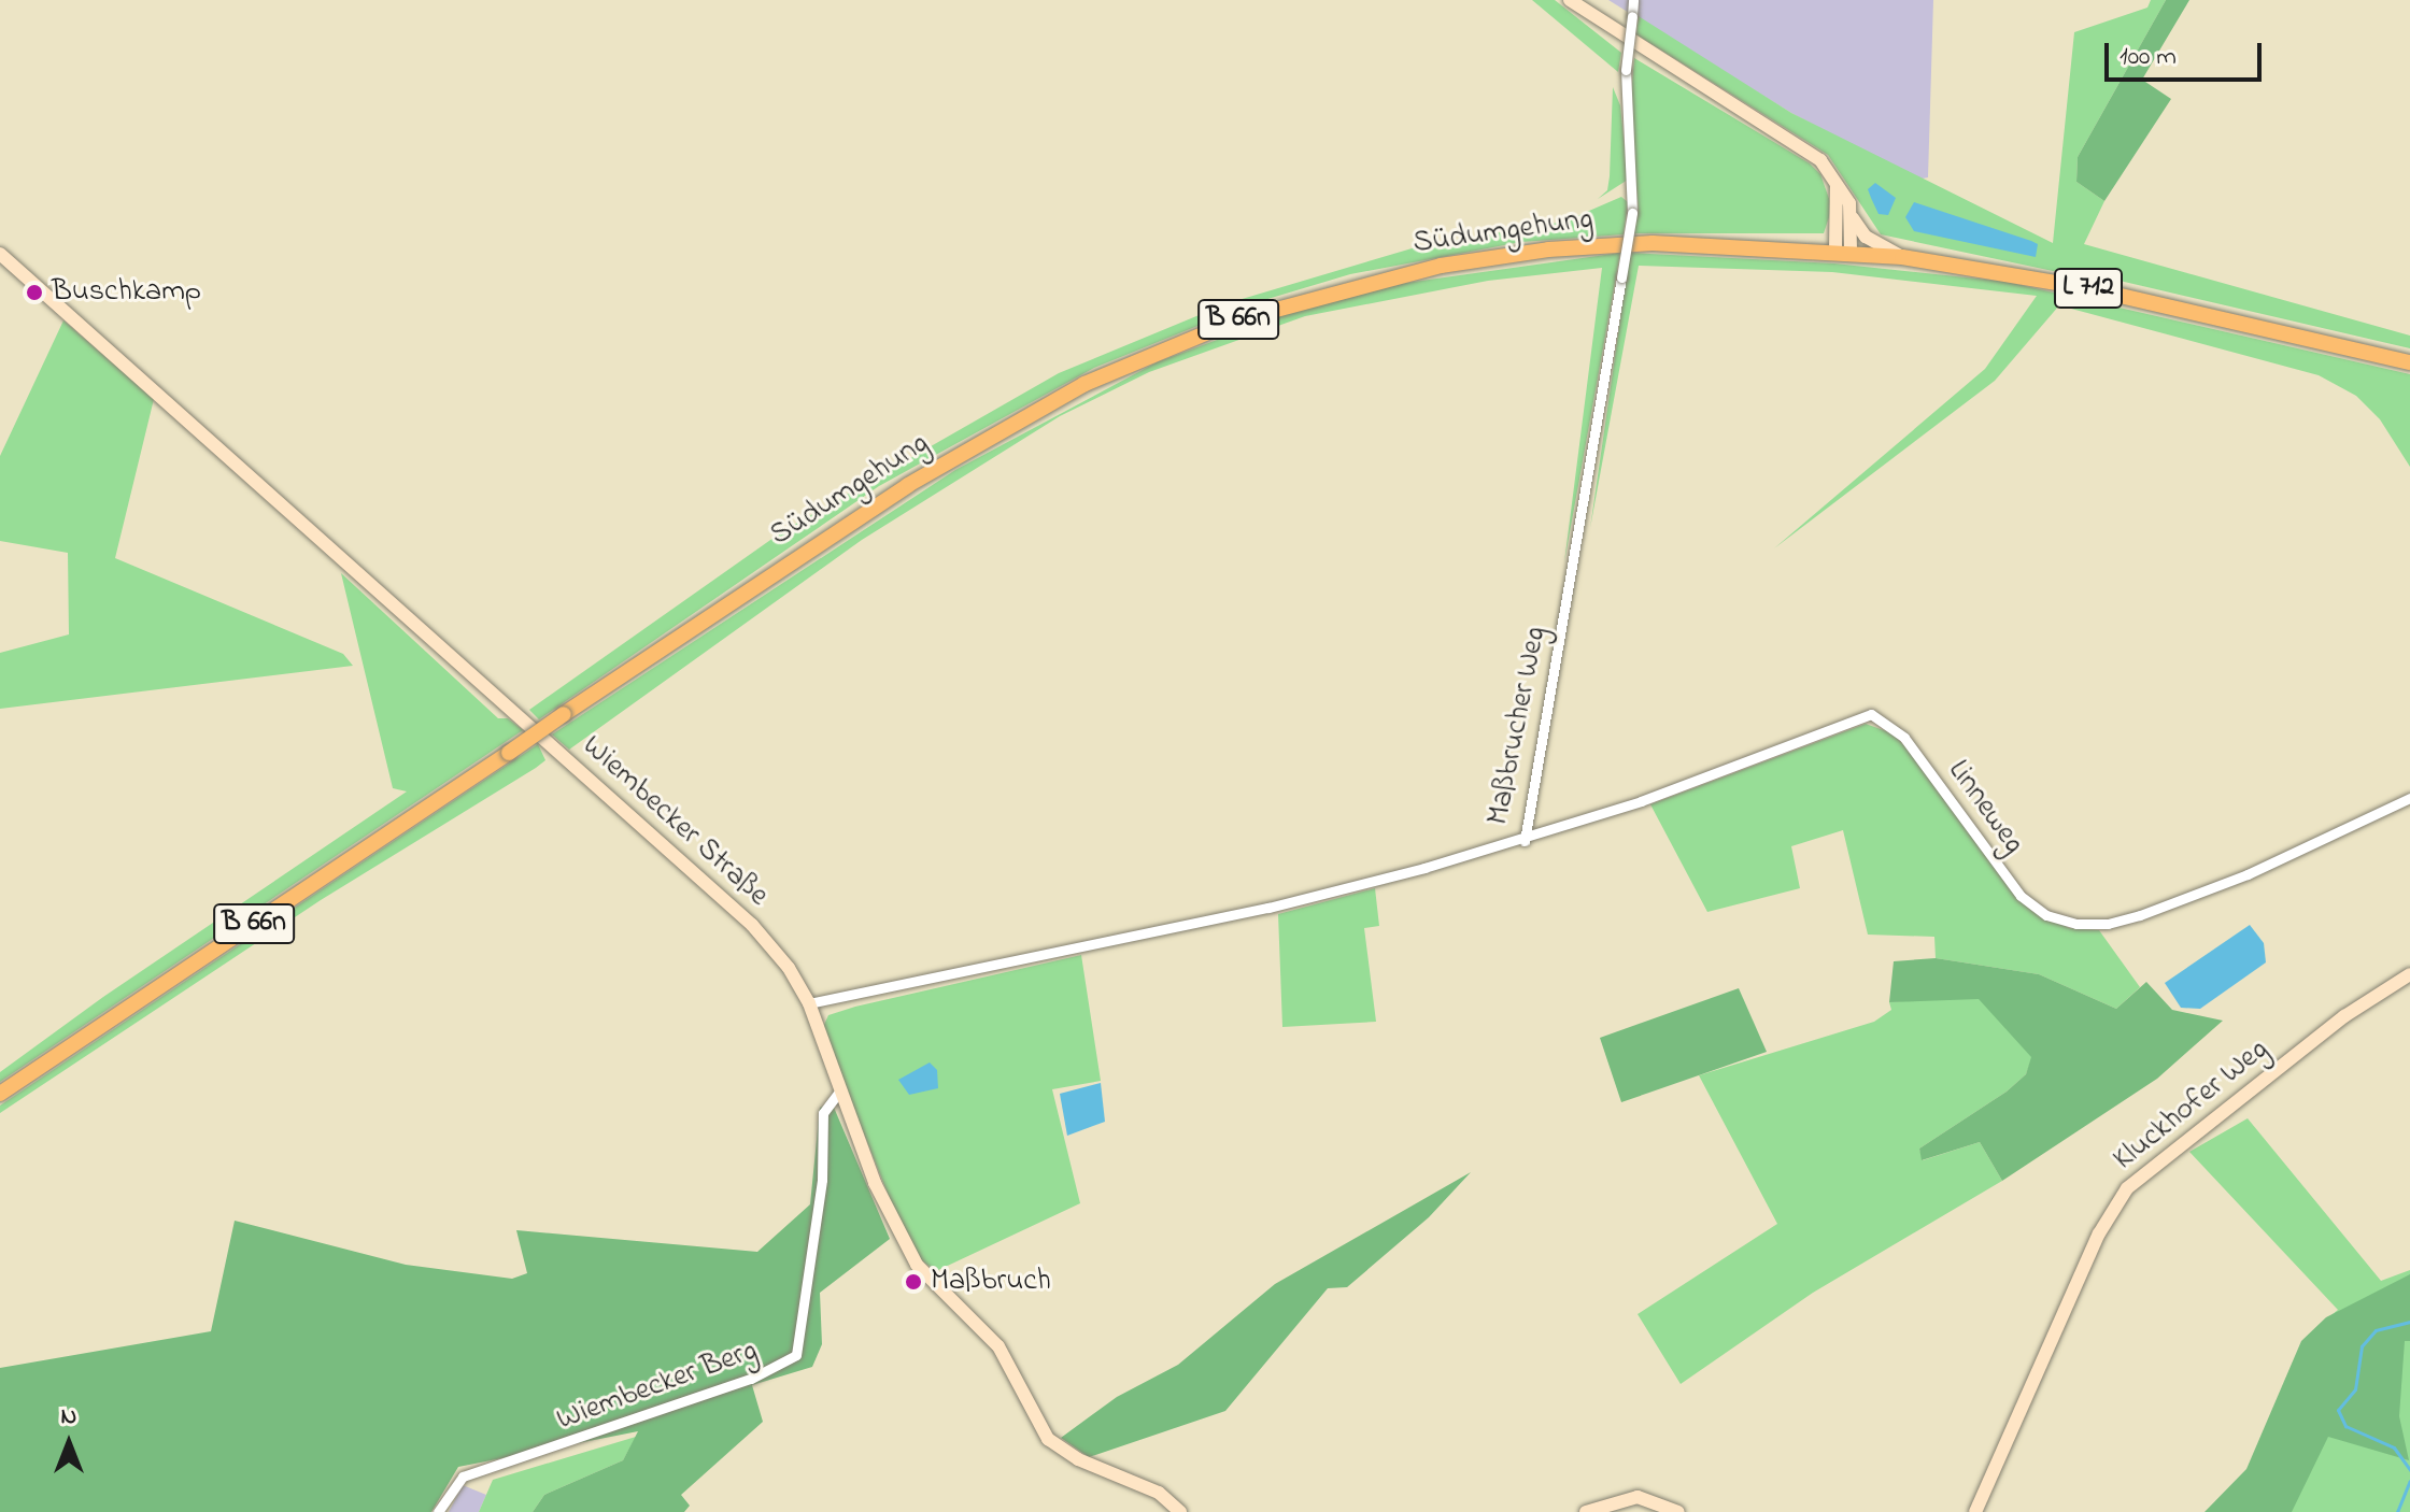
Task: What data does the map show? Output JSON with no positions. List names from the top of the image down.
{
  "streets": {
    "main road": ["Südumgehung", "L 712", "B 66n"],
    "street": [
      "Maßbrucher Weg",
      "Linneweg",
      "Wiembecker Straße",
      "Kluckhofer Weg",
      "Wiembecker Berg"
    ]
  },
  "crossings": [
    ["Südumgehung", "L 712"],
    ["Maßbrucher Weg", "Linneweg"],
    ["Maßbrucher Weg", "Wiembecker Straße"],
    ["Wiembecker Straße", "Wiembecker Berg"]
  ],
  "places": ["Buschkamp", "Maßbruch"],
  "scale_bar": "100 m",
  "north": "top"
}
